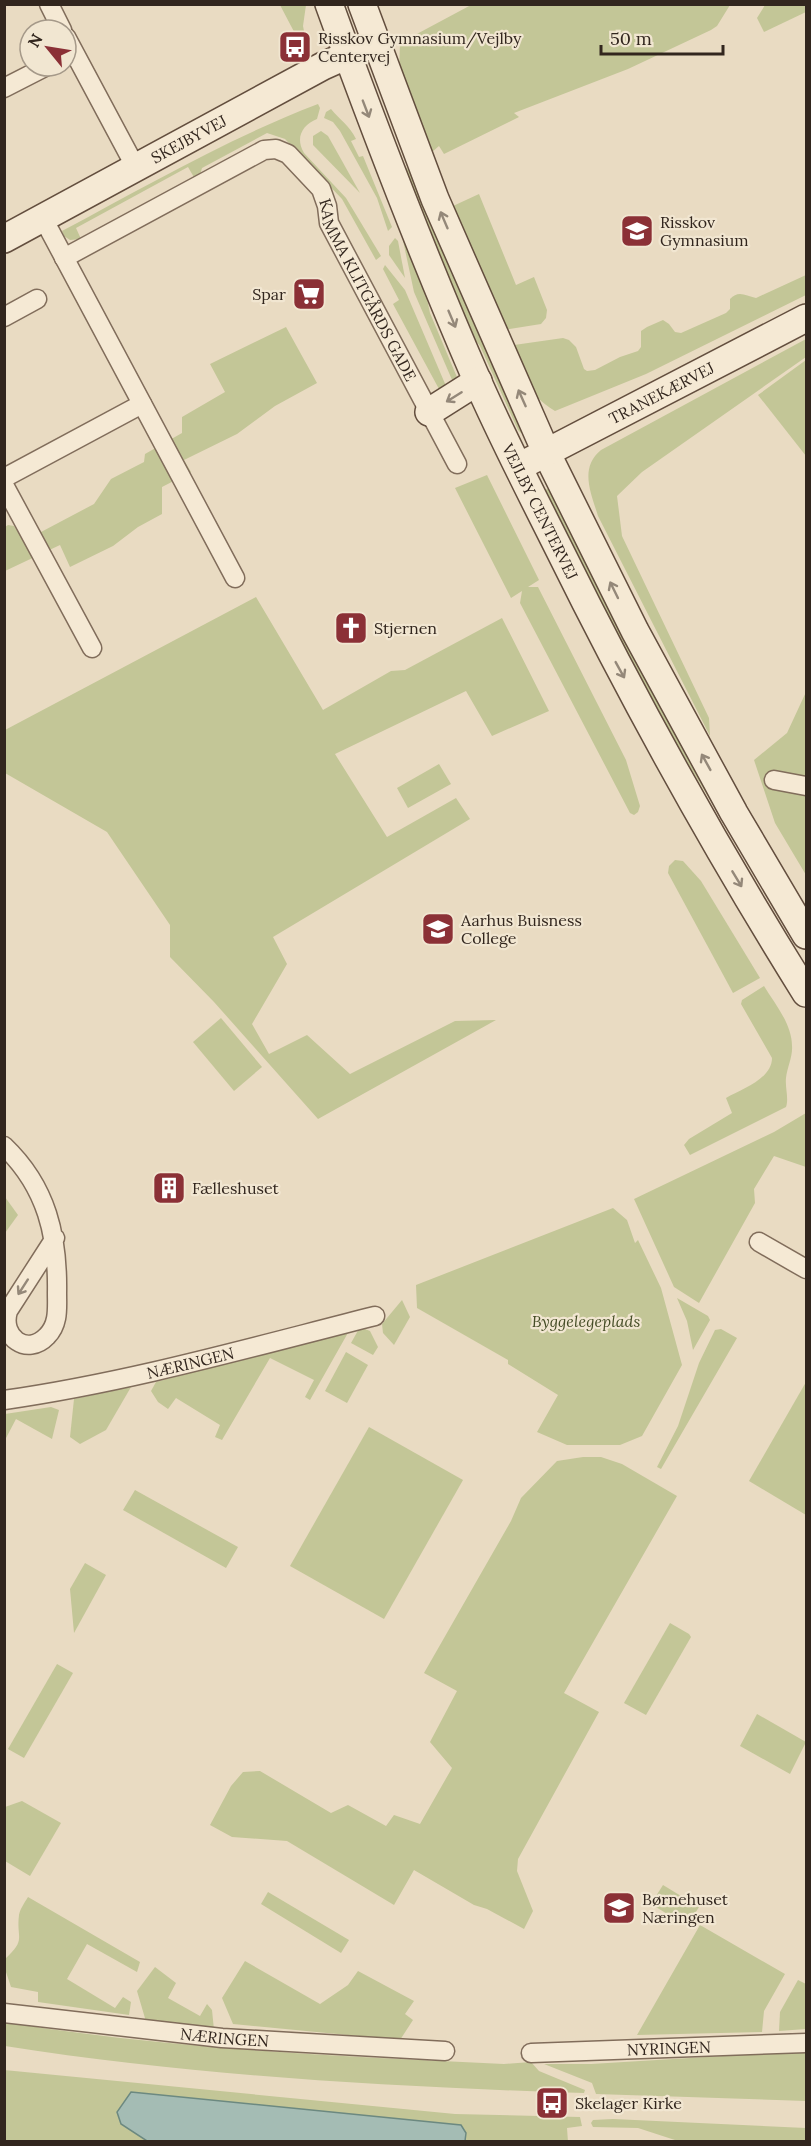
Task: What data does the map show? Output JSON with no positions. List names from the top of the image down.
{
  "streets": {
    "street": [
      "SKEJBYVEJ",
      "KAMMA KLITGÅRDS GADE",
      "TRANEKÆRVEJ",
      "VEJLBY CENTERVEJ",
      "NÆRINGEN",
      "NYRINGEN"
    ]
  },
  "crossings": [
    ["SKEJBYVEJ", "VEJLBY CENTERVEJ"],
    ["TRANEKÆRVEJ", "VEJLBY CENTERVEJ"]
  ],
  "parks": ["Byggelegeplads"],
  "places": {
    "bus stop": ["Risskov Gymnasium/Vejlby Centervej", "Skelager Kirke"],
    "school or university": ["Risskov Gymnasium", "Aarhus Buisness College", "Børnehuset Næringen"],
    "supermarket": ["Spar"],
    "church": ["Stjernen"],
    "building": ["Fælleshuset"]
  },
  "scale_bar": "50 m",
  "north": "top left"
}
